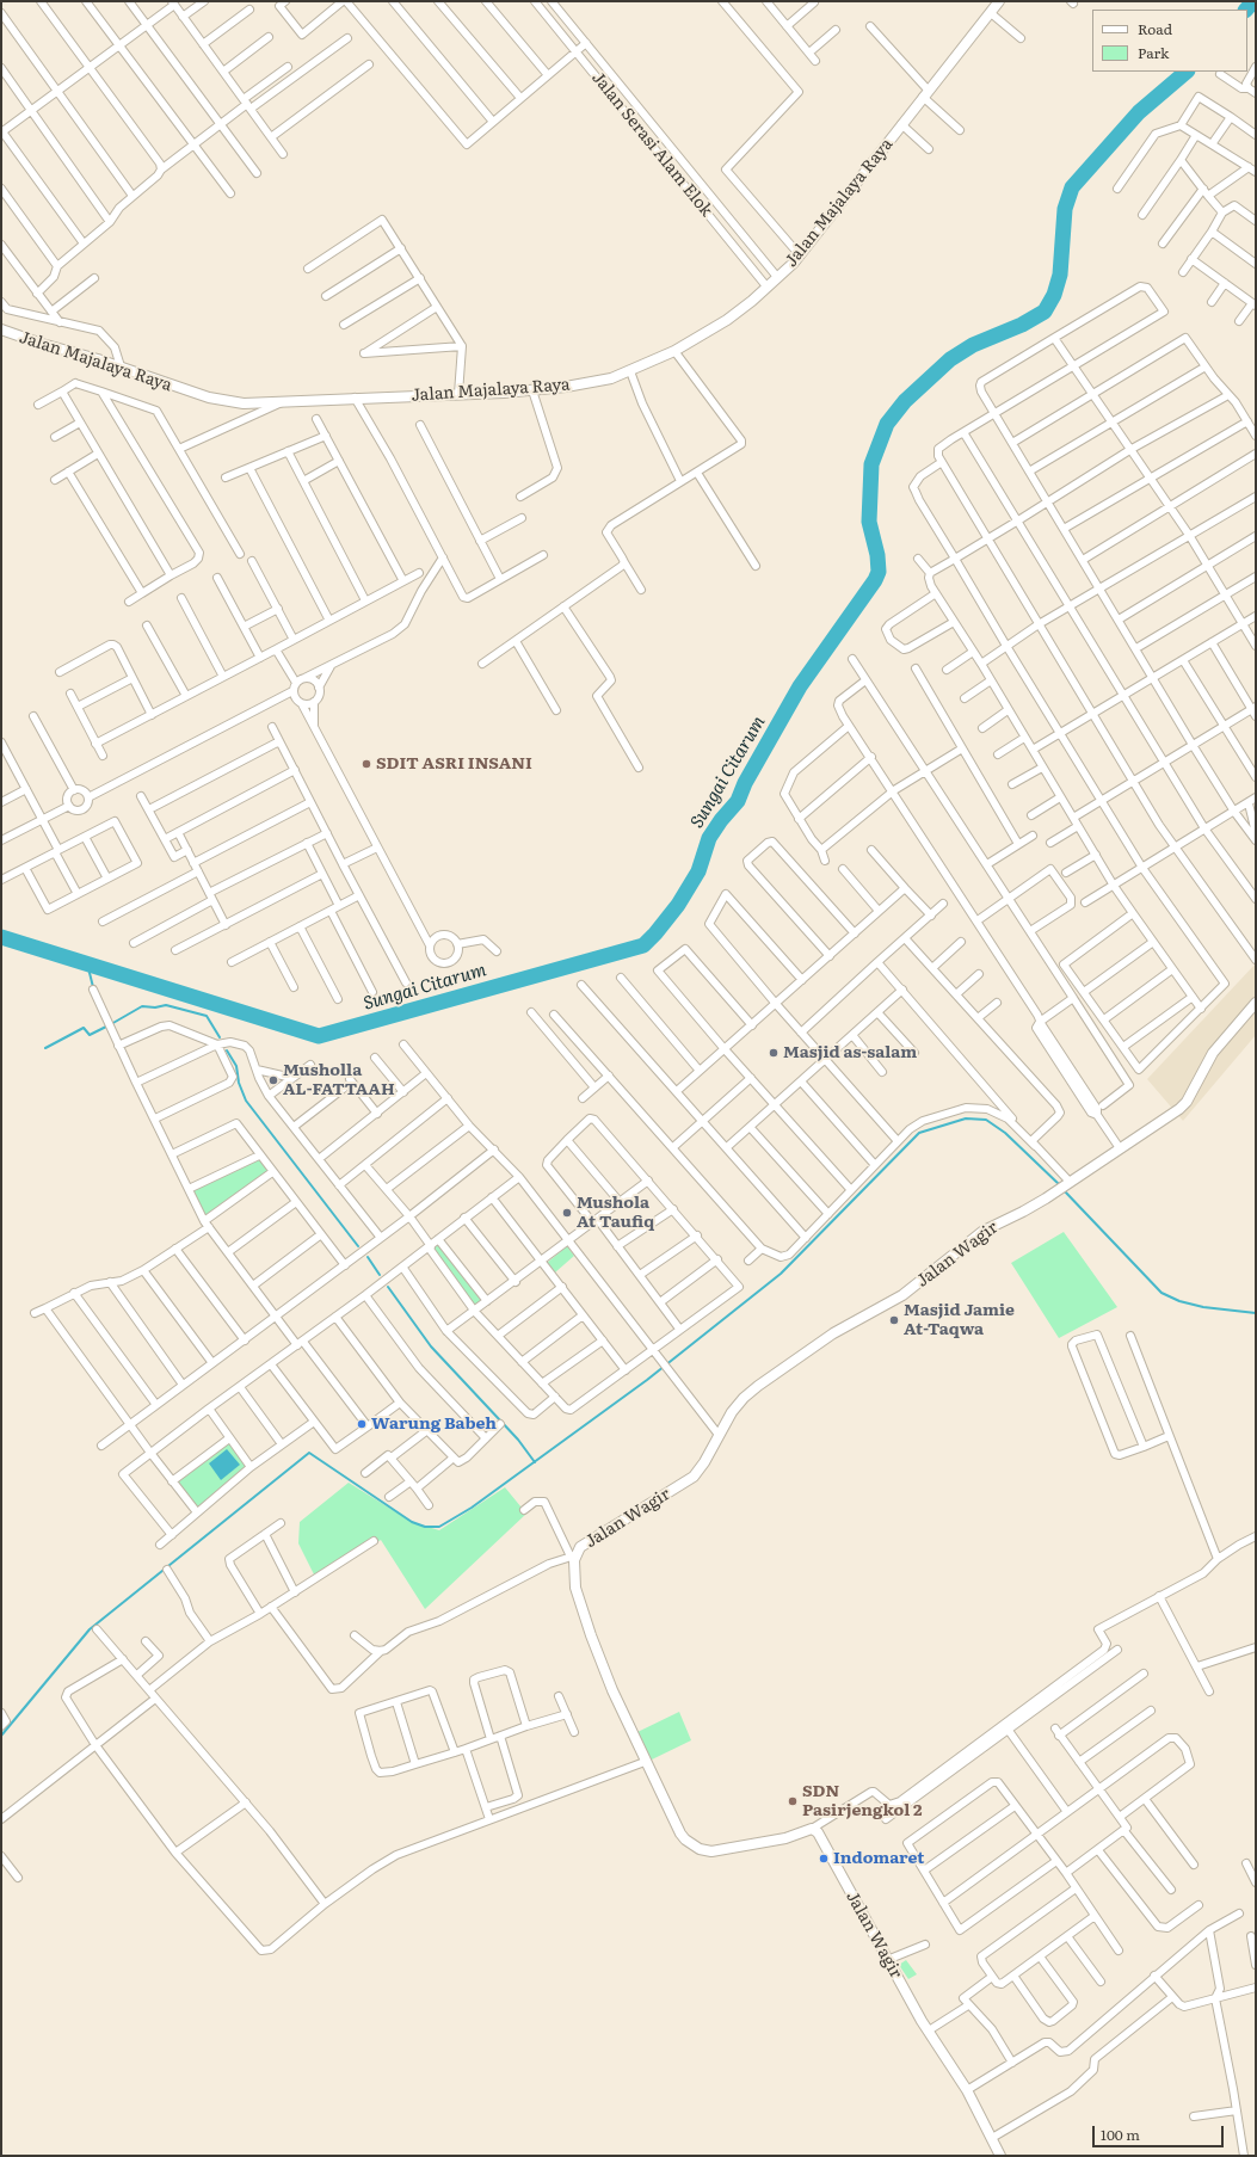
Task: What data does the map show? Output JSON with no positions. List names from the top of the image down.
{
  "streets": {
    "street": ["Jalan Serasi Alam Elok", "Jalan Majalaya Raya", "Jalan Wagir"]
  },
  "crossings": [
    ["Jalan Serasi Alam Elok", "Jalan Majalaya Raya"]
  ],
  "water": ["Sungai Citarum"],
  "places": [
    "SDIT ASRI INSANI",
    "Masjid as-salam",
    "Musholla AL-FATTAAH",
    "Mushola At Taufiq",
    "Masjid Jamie At-Taqwa",
    "Warung Babeh",
    "SDN Pasirjengkol 2",
    "Indomaret"
  ],
  "legend": ["Road", "Park"],
  "scale_bar": "100 m"
}
